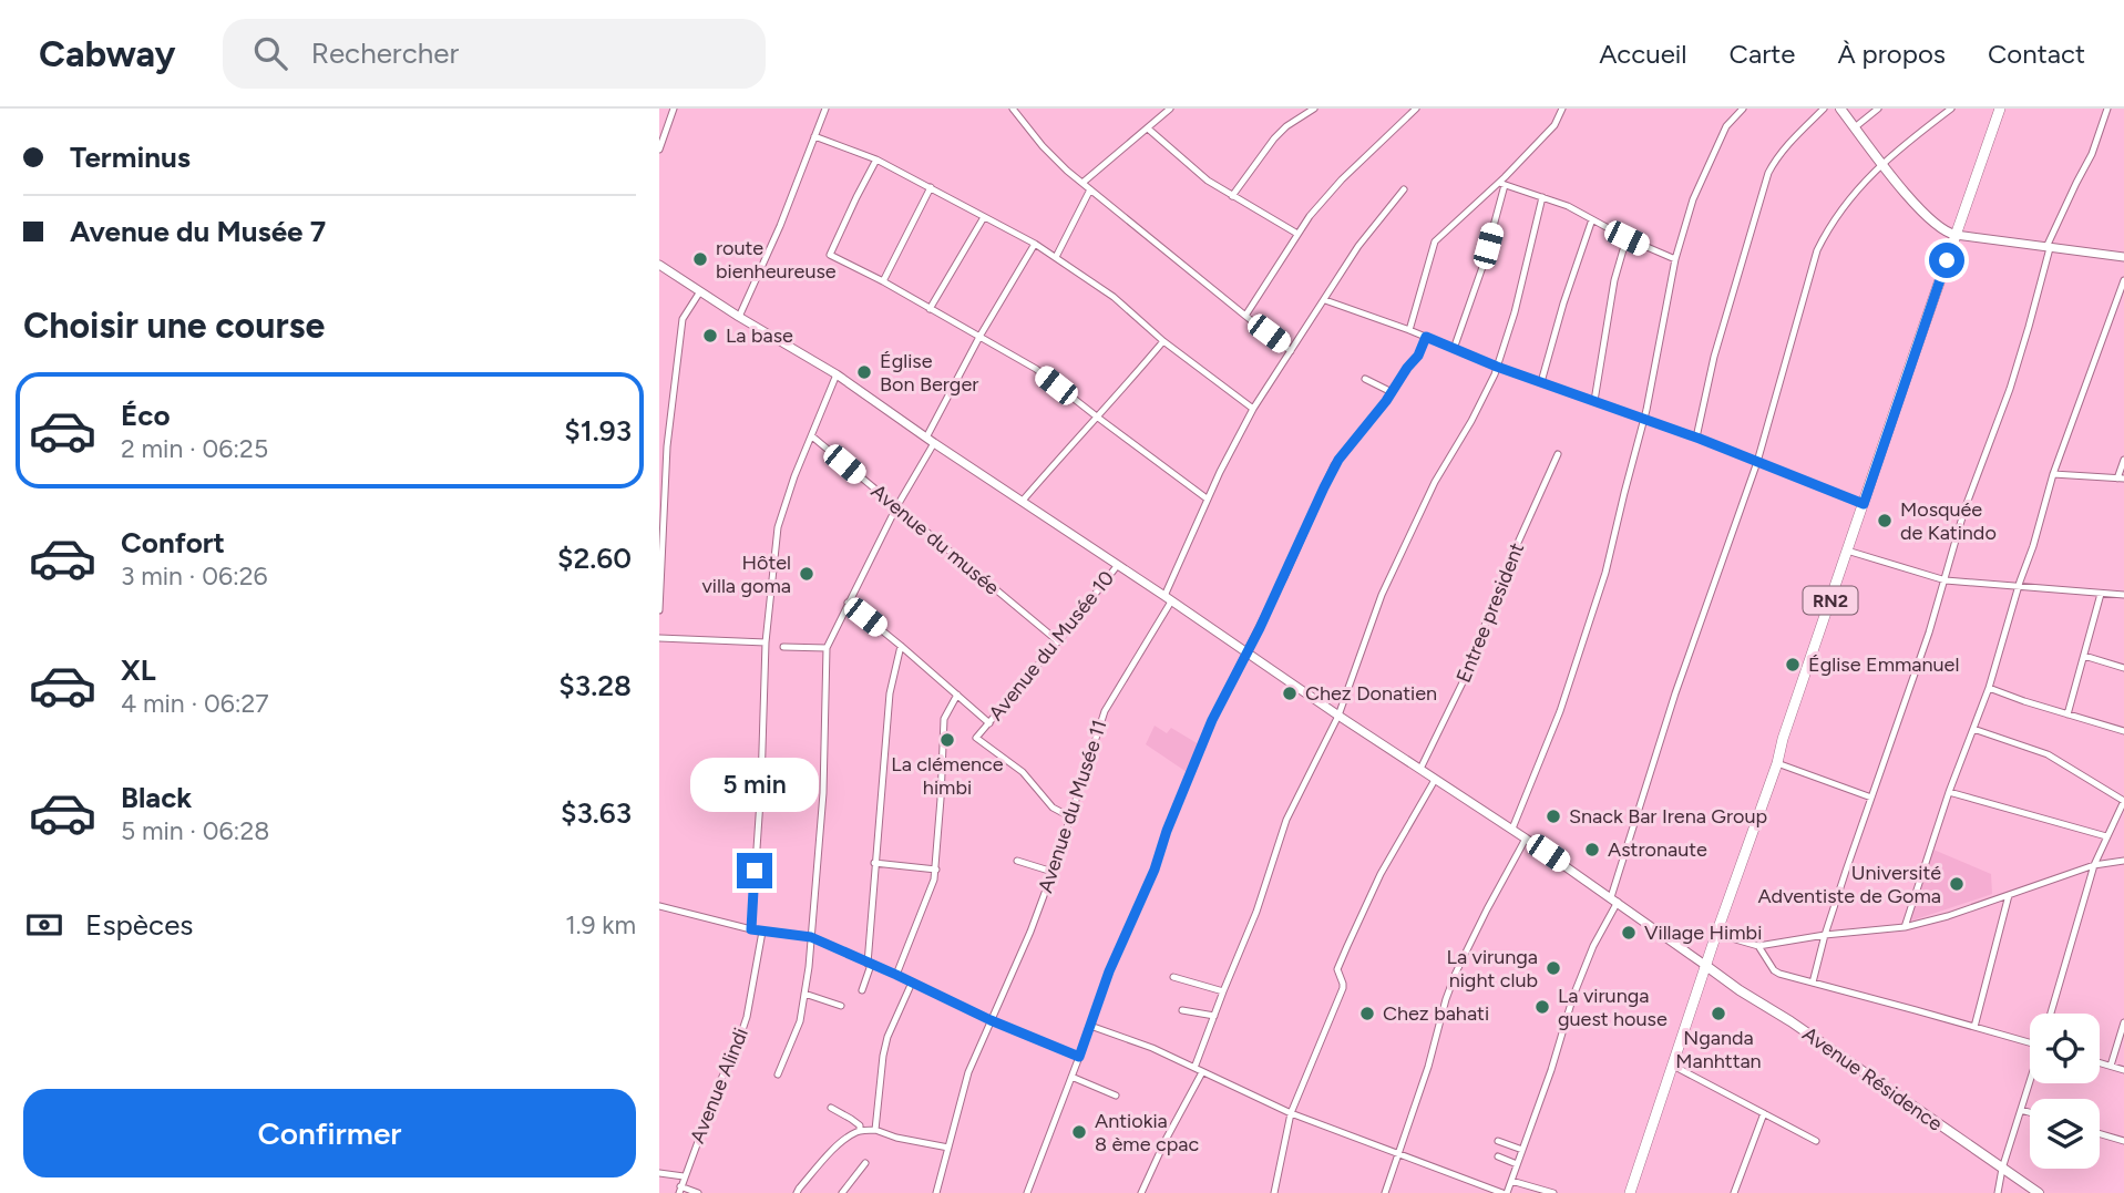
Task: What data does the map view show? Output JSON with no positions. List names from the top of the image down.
{
  "streets": {
    "highway": ["RN2"],
    "main road": ["Avenue Résidence"],
    "street": [
      "Avenue du musée",
      "Entree president",
      "Avenue du Musée 10",
      "Avenue du Musée 11",
      "Avenue Alindi"
    ]
  },
  "crossings": [
    ["Avenue du musée", "Avenue du Musée 10"],
    ["RN2", "Avenue Résidence"],
    ["Avenue du Musée 10", "Avenue du Musée 11"]
  ],
  "places": [
    "route bienheureuse",
    "La base",
    "Église Bon Berger",
    "Mosquée de Katindo",
    "Hôtel villa goma",
    "Église Emmanuel",
    "Chez Donatien",
    "La clémence himbi",
    "Snack Bar Irena Group",
    "Astronaute",
    "Université Adventiste de Goma",
    "Village Himbi",
    "La virunga night club",
    "La virunga guest house",
    "Chez bahati",
    "Nganda Manhttan",
    "Antiokia 8 ème cpac"
  ],
  "page": {
    "header": "Cabway",
    "search": "Rechercher",
    "nav": [
      "Accueil",
      "Carte",
      "À propos",
      "Contact"
    ],
    "banner": ["Terminus", "Avenue du Musée 7"],
    "heading": "Choisir une course",
    "list": [
      {
        "name": "Éco",
        "note": "2 min · 06:25",
        "value": "$1.93"
      },
      {
        "name": "Confort",
        "note": "3 min · 06:26",
        "value": "$2.60"
      },
      {
        "name": "XL",
        "note": "4 min · 06:27",
        "value": "$3.28"
      },
      {
        "name": "Black",
        "note": "5 min · 06:28",
        "value": "$3.63"
      }
    ],
    "bubble": "5 min",
    "pay": ["Espèces", "1.9 km"],
    "buttons": "Confirmer"
  }
}
